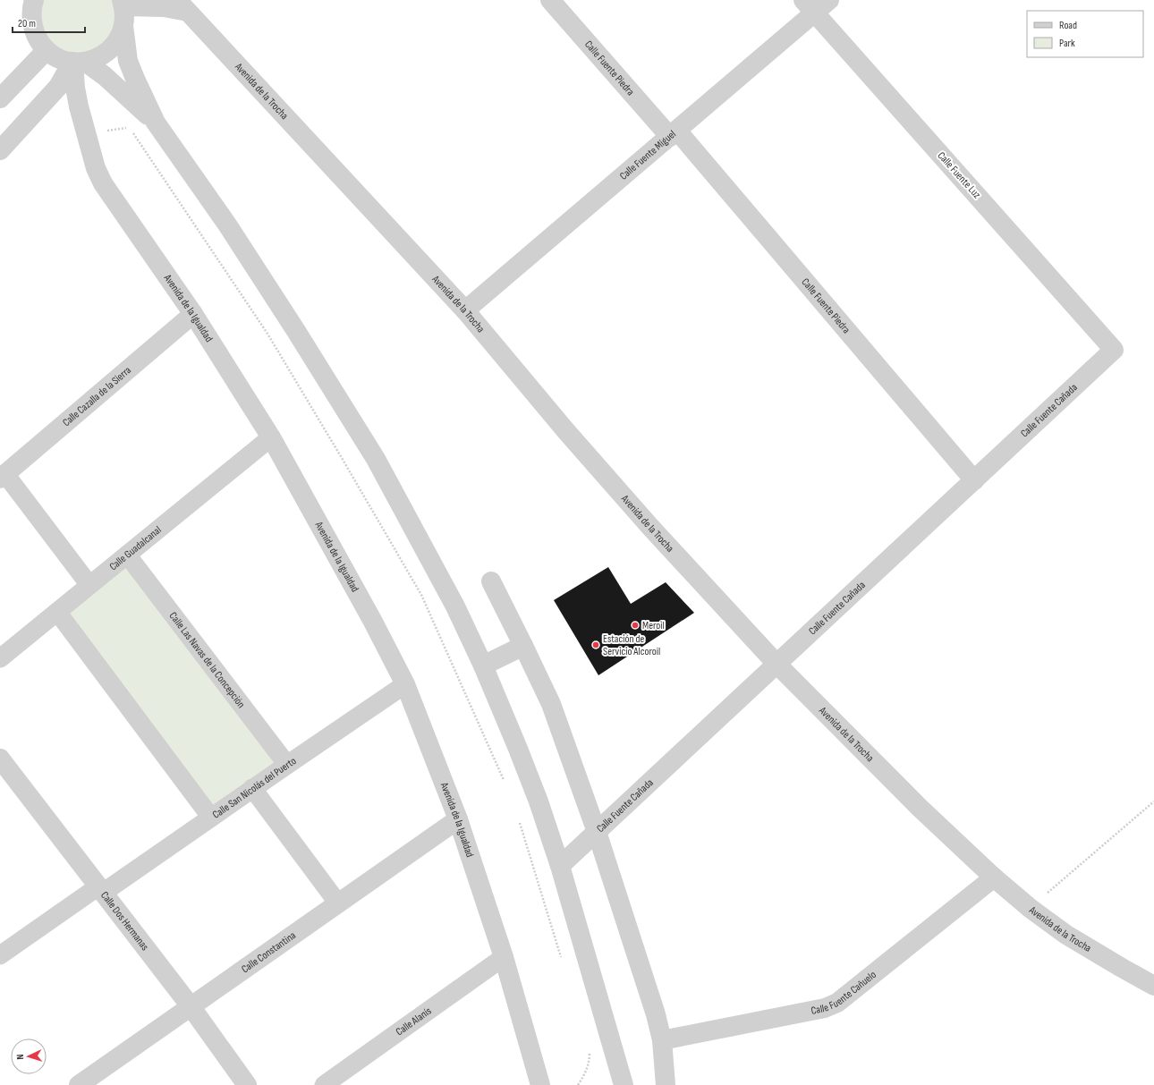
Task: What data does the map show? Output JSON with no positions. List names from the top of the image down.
{
  "streets": {
    "street": [
      "Calle Fuente Piedra",
      "Avenida de la Trocha",
      "Calle Fuente Miguel",
      "Calle Fuente Luz",
      "Avenida de la Igualdad",
      "Calle Cazalla de la Sierra",
      "Calle Fuente Cañada",
      "Calle Guadalcanal",
      "Calle Las Navas de la Concepción",
      "Calle San Nicolás del Puerto",
      "Calle Dos Hermanas",
      "Calle Constantina",
      "Calle Fuente Cañuelo",
      "Calle Alanís"
    ]
  },
  "crossings": [
    ["Calle Fuente Piedra", "Calle Fuente Miguel"],
    ["Calle Fuente Piedra", "Calle Fuente Cañada"],
    ["Avenida de la Trocha", "Calle Fuente Miguel"],
    ["Avenida de la Trocha", "Calle Fuente Cañada"],
    ["Avenida de la Trocha", "Calle Fuente Cañuelo"],
    ["Calle Fuente Miguel", "Calle Fuente Luz"],
    ["Calle Fuente Luz", "Calle Fuente Cañada"],
    ["Avenida de la Igualdad", "Calle Cazalla de la Sierra"],
    ["Avenida de la Igualdad", "Calle Guadalcanal"],
    ["Avenida de la Igualdad", "Calle San Nicolás del Puerto"],
    ["Avenida de la Igualdad", "Calle Constantina"],
    ["Avenida de la Igualdad", "Calle Alanís"],
    ["Calle Guadalcanal", "Calle Las Navas de la Concepción"],
    ["Calle Las Navas de la Concepción", "Calle San Nicolás del Puerto"],
    ["Calle San Nicolás del Puerto", "Calle Dos Hermanas"],
    ["Calle Dos Hermanas", "Calle Constantina"]
  ],
  "places": ["Meroil", "Estación de Servicio Alcoroil"],
  "legend": ["Road", "Park"],
  "scale_bar": "20 m",
  "north": "left"
}
